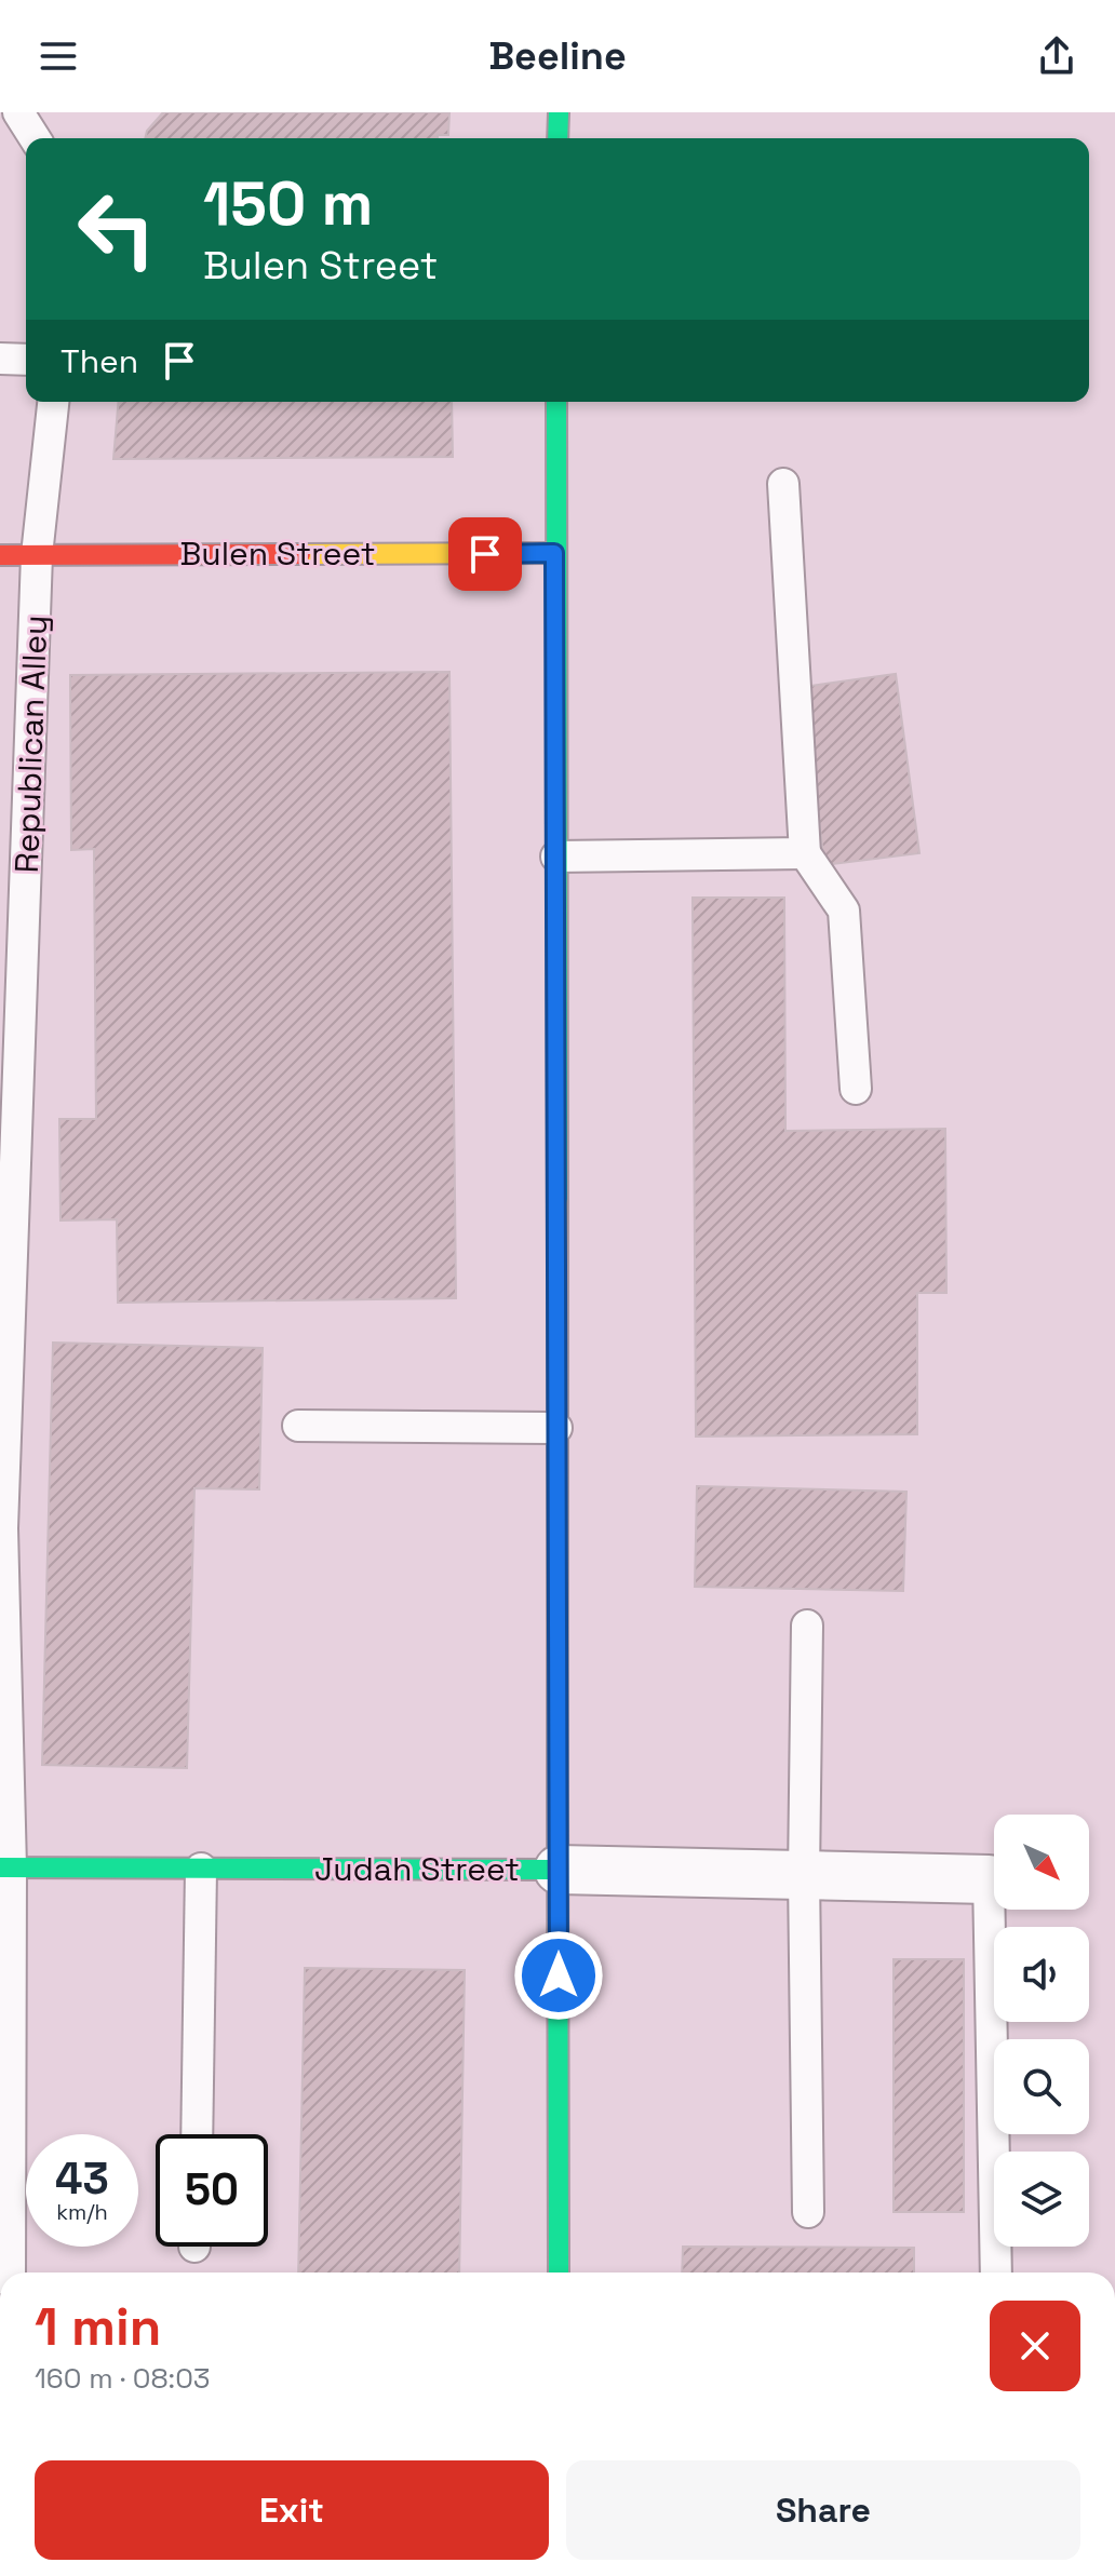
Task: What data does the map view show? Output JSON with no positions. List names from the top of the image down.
{
  "streets": {
    "main road": ["Bulen Street", "Judah Street"],
    "lane": ["Republican Alley"]
  },
  "crossings": [
    ["Bulen Street", "Republican Alley"],
    ["Republican Alley", "Judah Street"]
  ],
  "north": "bottom right",
  "page": {
    "header": "Beeline",
    "turn": ["150 m", "Bulen Street"],
    "then": "Then",
    "speed": "43 km/h",
    "limit": "50",
    "heading": ["1 min", "160 m · 08:03"],
    "buttons": ["Exit", "Share"]
  }
}
